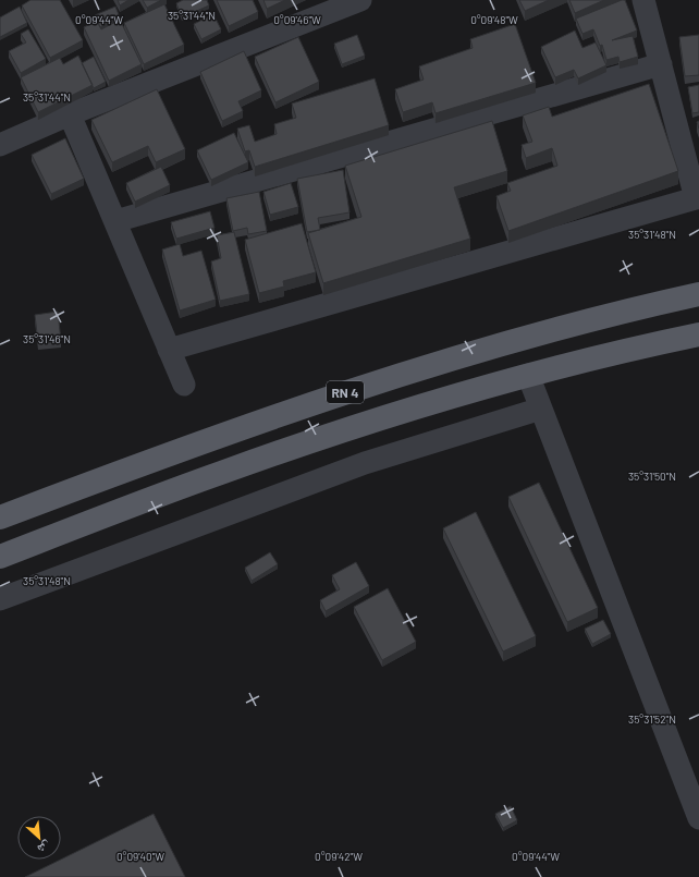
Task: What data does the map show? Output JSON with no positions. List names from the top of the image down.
{
  "streets": {
    "main road": ["RN 4"]
  },
  "north": "bottom right",
  "coordinates": [
    "35°31'44\"N",
    "0°09'44\"W",
    "0°09'46\"W",
    "0°09'48\"W",
    "35°31'48\"N",
    "35°31'46\"N",
    "35°31'50\"N",
    "35°31'52\"N",
    "0°09'40\"W",
    "0°09'42\"W"
  ]
}
